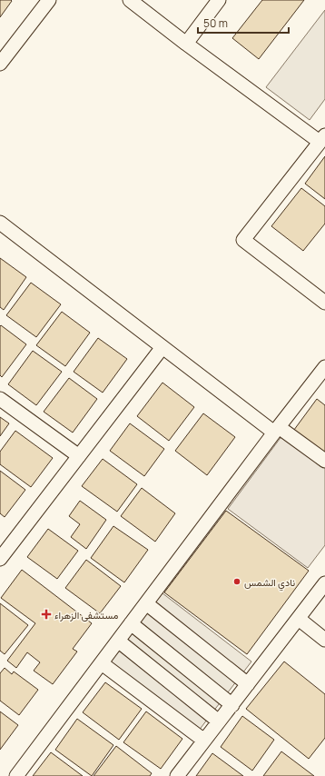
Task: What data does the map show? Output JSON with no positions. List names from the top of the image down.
{
  "places": {
    "other": ["نادي الشمس"],
    "health": ["مستشفى الزهراء"]
  },
  "scale_bar": "50 m"
}
